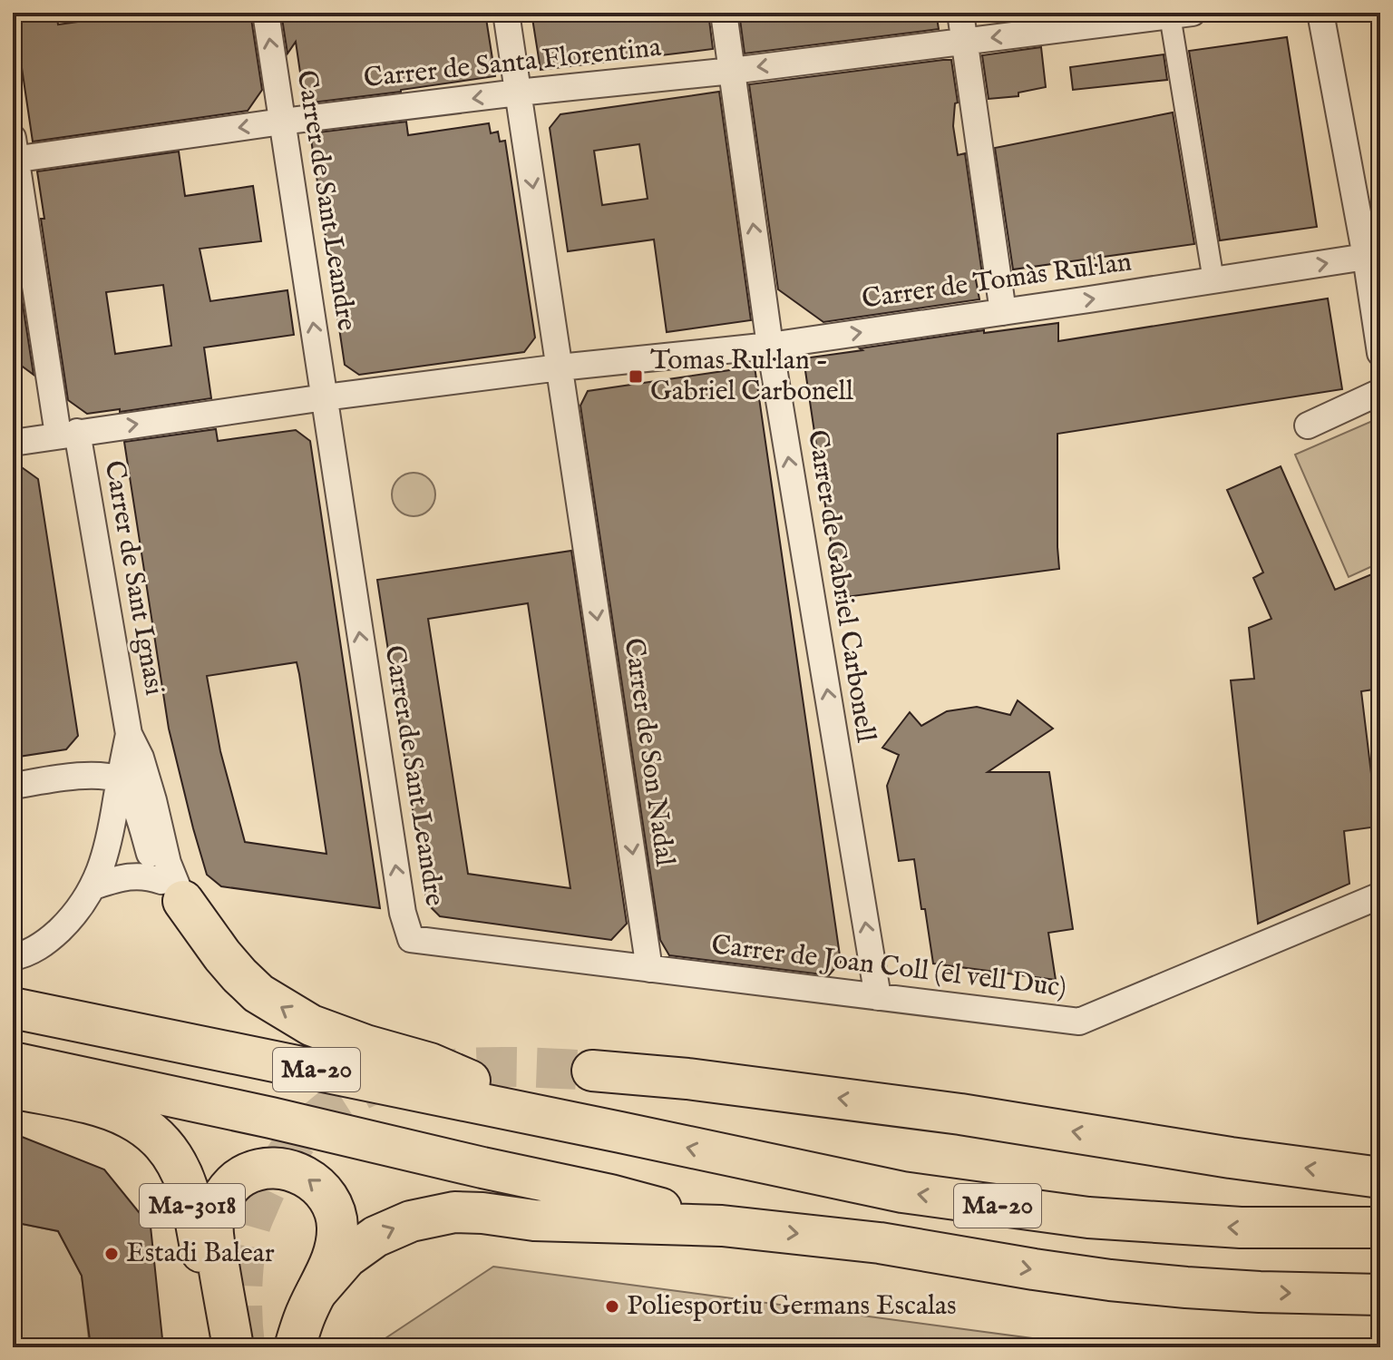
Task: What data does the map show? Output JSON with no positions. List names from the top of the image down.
{
  "streets": {
    "main road": ["Ma-20", "Ma-3018"],
    "street": [
      "Carrer de Santa Florentina",
      "Carrer de Sant Leandre",
      "Carrer de Tomàs Rul·lan",
      "Carrer de Sant Ignasi",
      "Carrer de Gabriel Carbonell",
      "Carrer de Son Nadal",
      "Carrer de Joan Coll (el vell Duc)"
    ]
  },
  "crossings": [
    ["Carrer de Santa Florentina", "Carrer de Sant Leandre"],
    ["Carrer de Santa Florentina", "Carrer de Sant Ignasi"],
    ["Carrer de Santa Florentina", "Carrer de Gabriel Carbonell"],
    ["Carrer de Sant Leandre", "Carrer de Joan Coll (el vell Duc)"],
    ["Carrer de Tomàs Rul·lan", "Carrer de Gabriel Carbonell"],
    ["Carrer de Tomàs Rul·lan", "Carrer de Son Nadal"],
    ["Carrer de Gabriel Carbonell", "Carrer de Joan Coll (el vell Duc)"],
    ["Carrer de Son Nadal", "Carrer de Joan Coll (el vell Duc)"]
  ],
  "one_way": [
    "Carrer de Santa Florentina",
    "Carrer de Sant Leandre",
    "Carrer de Tomàs Rul·lan",
    "Carrer de Gabriel Carbonell",
    "Carrer de Son Nadal"
  ],
  "places": {
    "transit": ["Tomas Rul·lan - Gabriel Carbonell"],
    "other": ["Estadi Balear", "Poliesportiu Germans Escalas"]
  }
}
